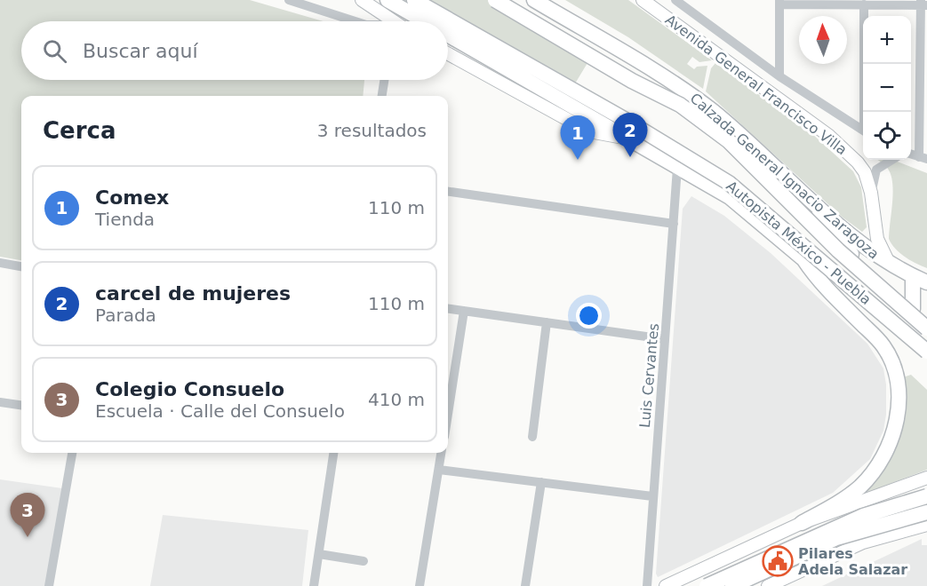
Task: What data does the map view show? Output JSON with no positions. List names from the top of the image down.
{
  "streets": {
    "highway": ["Calzada General Ignacio Zaragoza", "Autopista México - Puebla"],
    "main road": ["Avenida General Francisco Villa"],
    "street": ["Luis Cervantes"]
  },
  "crossings": [
    ["Avenida General Francisco Villa", "Calzada General Ignacio Zaragoza"]
  ],
  "places": {
    "public building": ["Pilares Adela Salazar"]
  },
  "north": "top",
  "page": {
    "map_buttons": ["+", "−"],
    "search": "Buscar aquí",
    "heading": ["Cerca", "3 resultados"],
    "pins": ["2", "1", "3"],
    "list": [
      {
        "mark": "1",
        "name": "Comex",
        "note": "Tienda",
        "value": "110 m"
      },
      {
        "mark": "2",
        "name": "carcel de mujeres",
        "note": "Parada",
        "value": "110 m"
      },
      {
        "mark": "3",
        "name": "Colegio Consuelo",
        "note": "Escuela · Calle del Consuelo",
        "value": "410 m"
      }
    ]
  }
}
